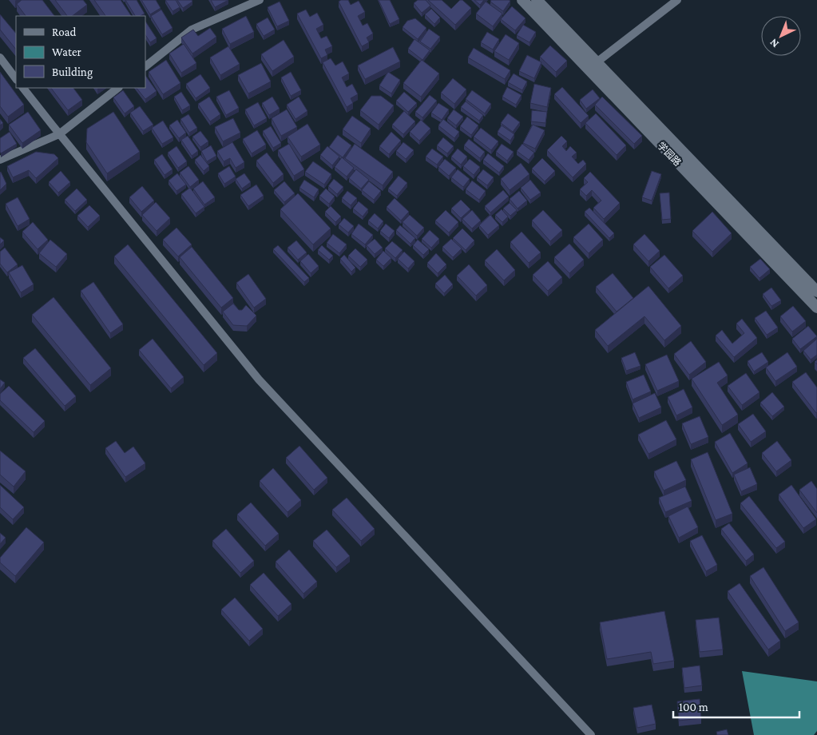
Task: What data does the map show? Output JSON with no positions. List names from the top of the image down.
{
  "streets": {
    "main road": ["学园路"]
  },
  "legend": ["Road", "Water", "Building"],
  "scale_bar": "100 m",
  "north": "bottom left"
}
